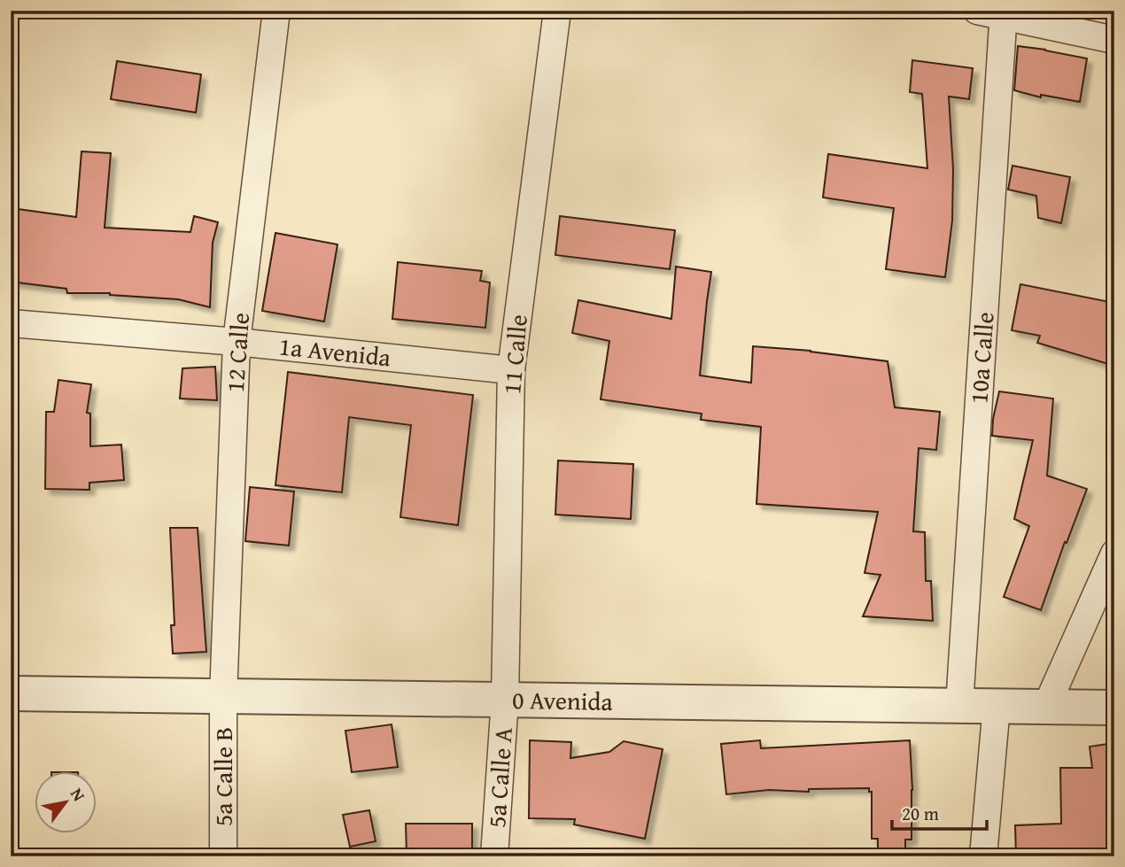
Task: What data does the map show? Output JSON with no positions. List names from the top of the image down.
{
  "streets": {
    "street": [
      "1a Avenida",
      "12 Calle",
      "11 Calle",
      "10a Calle",
      "0 Avenida",
      "5a Calle B",
      "5a Calle A"
    ]
  },
  "crossings": [
    ["1a Avenida", "12 Calle"],
    ["1a Avenida", "11 Calle"],
    ["12 Calle", "0 Avenida"],
    ["12 Calle", "5a Calle B"],
    ["11 Calle", "0 Avenida"],
    ["11 Calle", "5a Calle A"],
    ["10a Calle", "0 Avenida"],
    ["0 Avenida", "5a Calle B"],
    ["0 Avenida", "5a Calle A"]
  ],
  "scale_bar": "20 m",
  "north": "top right"
}
